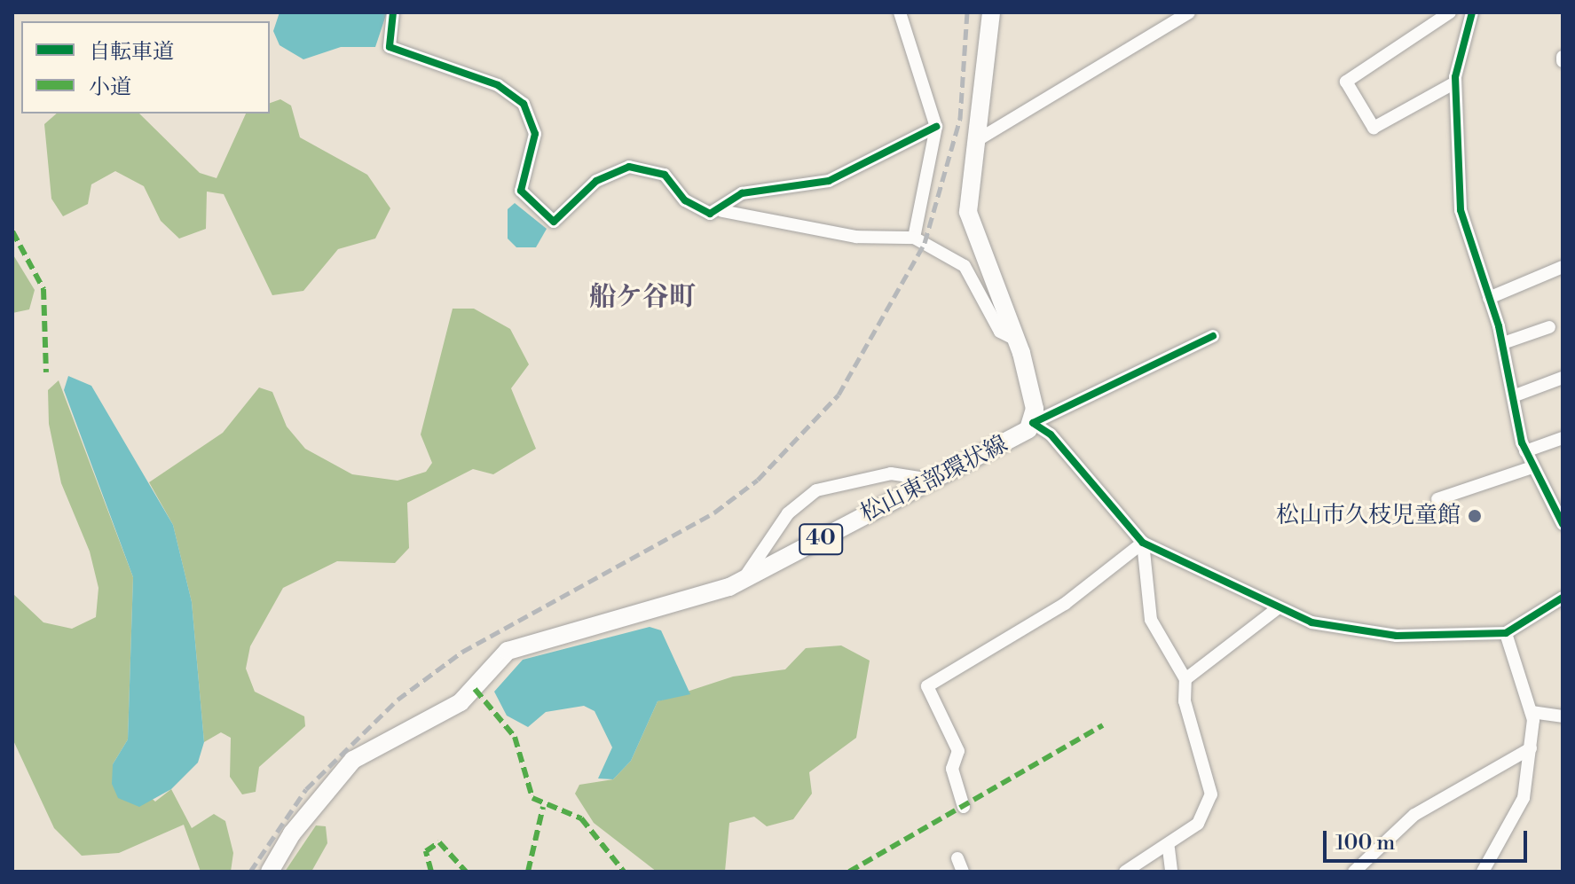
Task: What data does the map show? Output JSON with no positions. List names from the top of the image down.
{
  "streets": {
    "main road": ["松山東部環状線", "40"]
  },
  "districts": ["船ケ谷町"],
  "places": ["松山市久枝児童館"],
  "legend": ["自転車道", "小道"],
  "scale_bar": "100 m"
}
